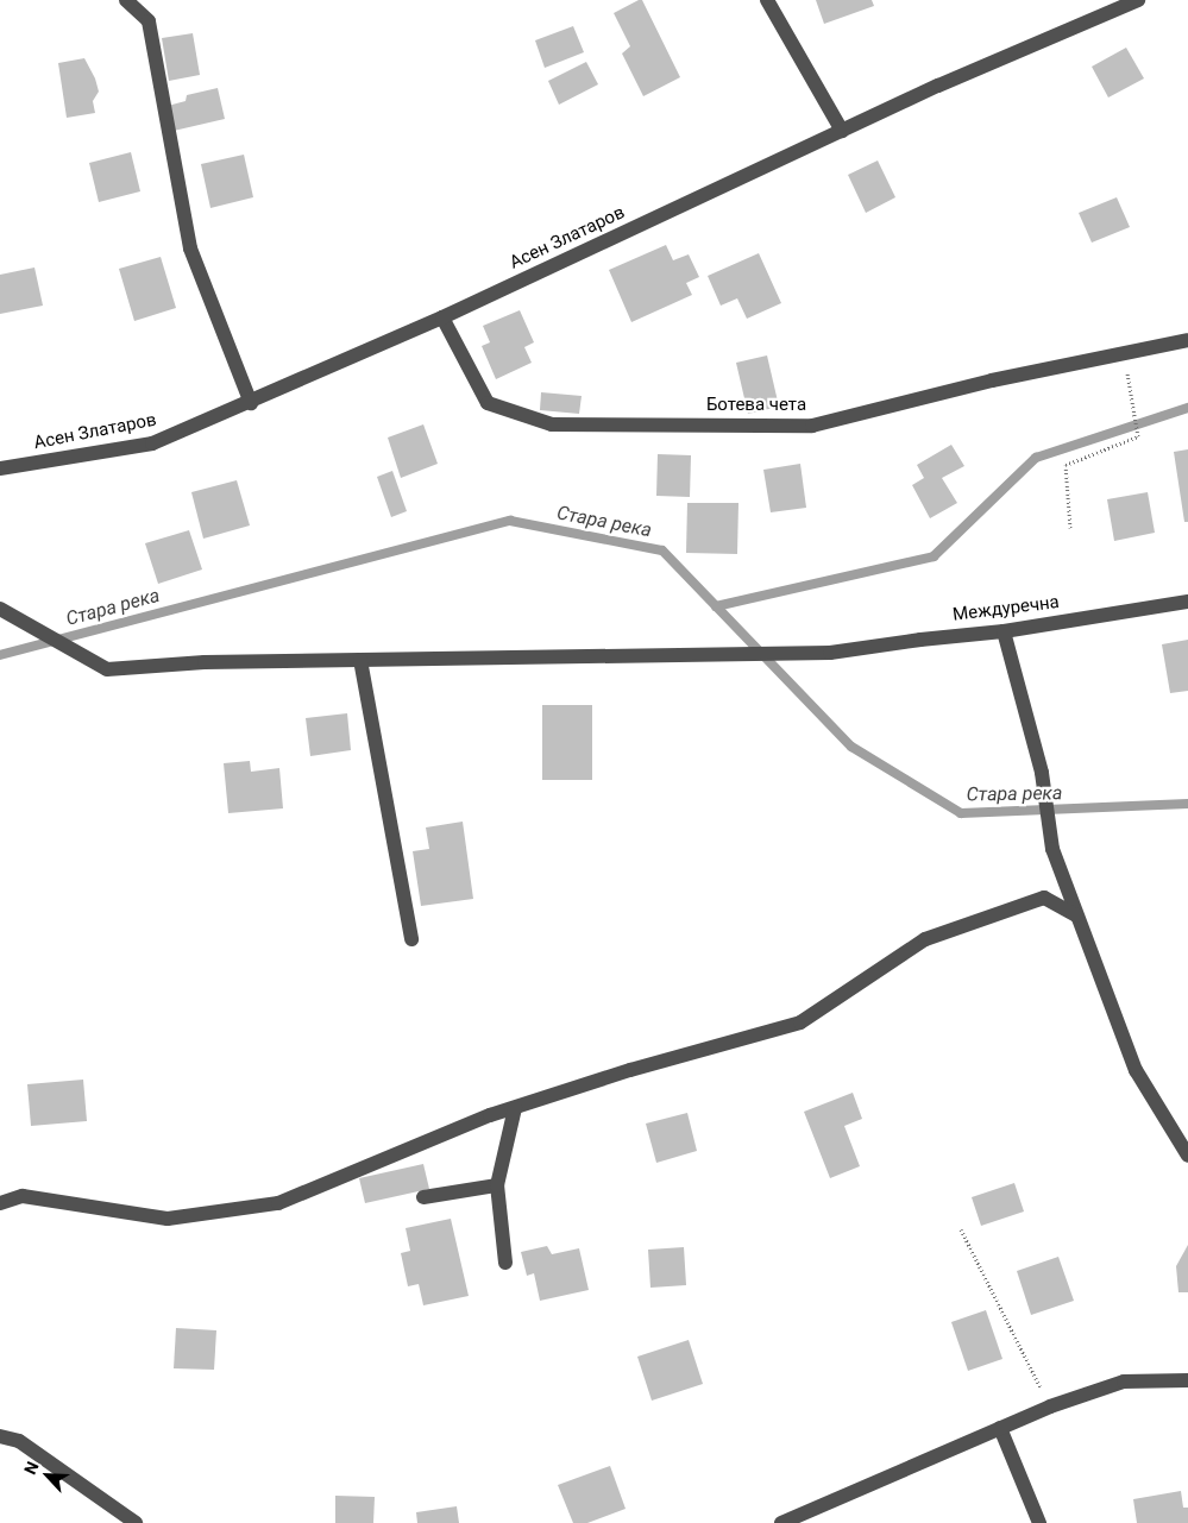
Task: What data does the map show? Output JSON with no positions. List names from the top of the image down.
{
  "streets": {
    "street": ["Асен Златаров", "Ботева чета", "Междуречна"]
  },
  "crossings": [
    ["Асен Златаров", "Ботева чета"]
  ],
  "water": ["Стара река"],
  "north": "top left"
}
